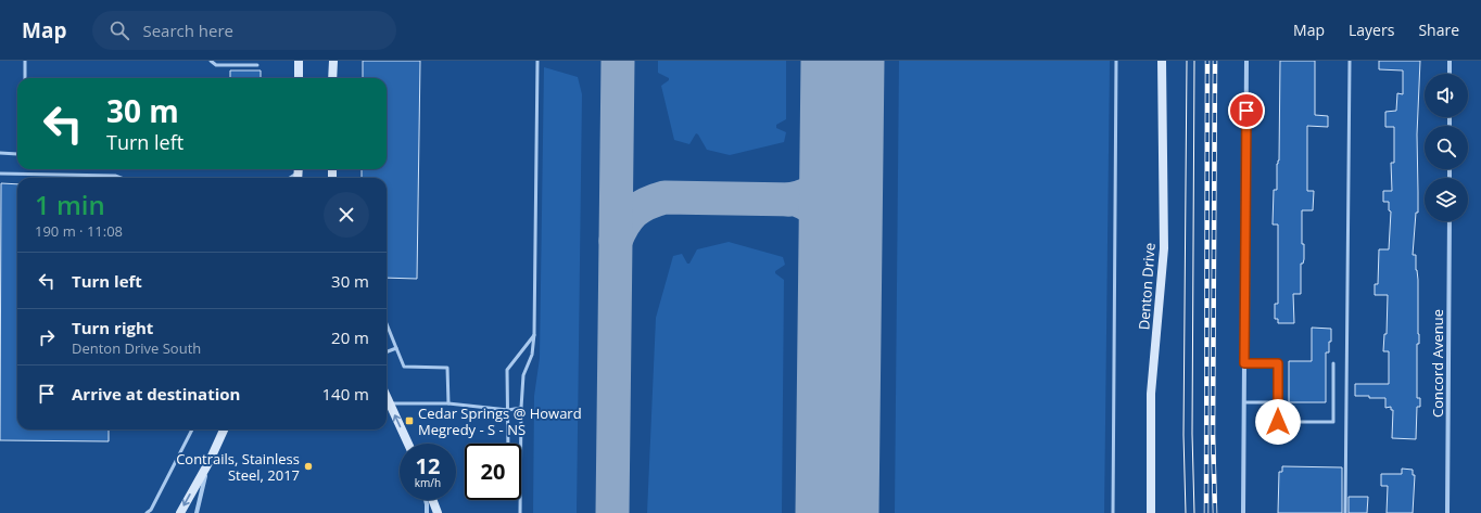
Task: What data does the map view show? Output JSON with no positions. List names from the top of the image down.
{
  "streets": {
    "main road": ["Denton Drive"],
    "street": ["Concord Avenue"]
  },
  "places": {
    "transit": ["Cedar Springs @ Howard Megredy - S - NS"],
    "other": ["Contrails, Stainless Steel, 2017"]
  },
  "page": {
    "header": "Map",
    "search": "Search here",
    "nav": ["Map", "Layers", "Share"],
    "turn": ["30 m", "Turn left"],
    "heading": ["1 min", "190 m · 11:08"],
    "list": [
      {
        "name": "Turn left",
        "value": "30 m"
      },
      {
        "name": "Turn right",
        "note": "Denton Drive South",
        "value": "20 m"
      },
      {
        "name": "Arrive at destination",
        "value": "140 m"
      }
    ],
    "speed": "12 km/h",
    "limit": "20"
  }
}
